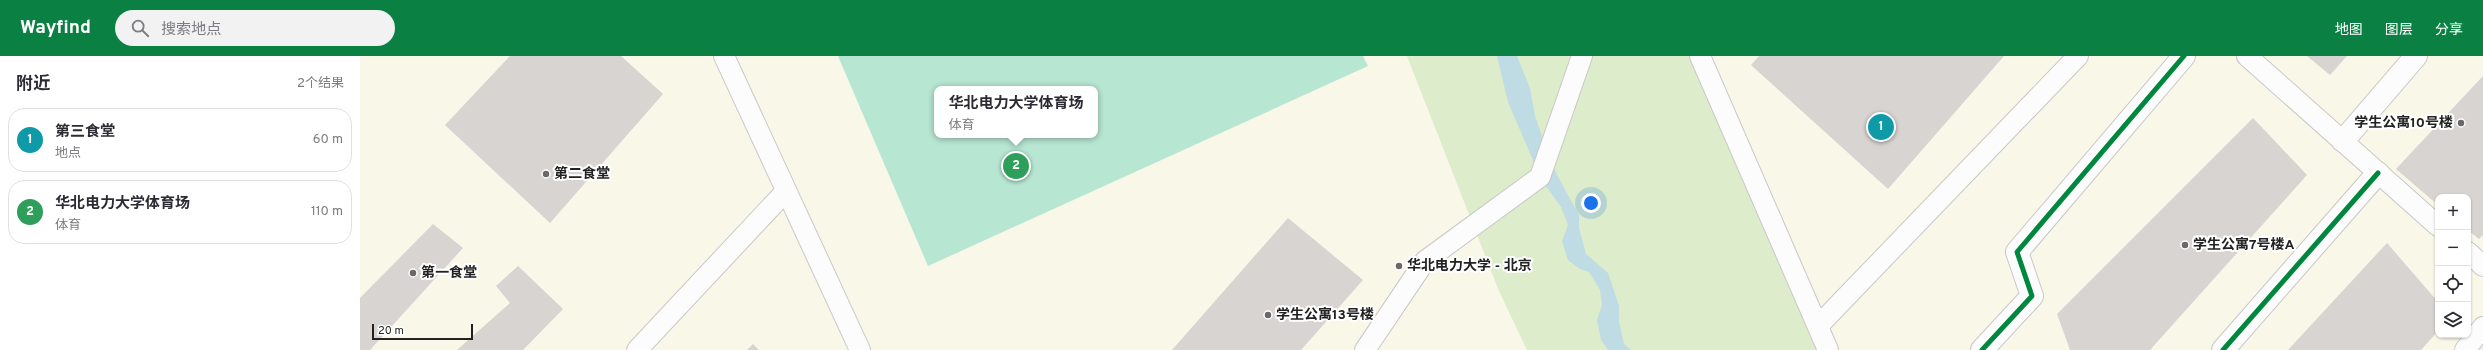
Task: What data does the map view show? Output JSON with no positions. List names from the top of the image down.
{
  "places": [
    "学生公寓10号楼",
    "第二食堂",
    "学生公寓7号楼A",
    "华北电力大学 - 北京",
    "第一食堂",
    "学生公寓13号楼"
  ],
  "scale_bar": "20 m",
  "page": {
    "header": "Wayfind",
    "search": "搜索地点",
    "nav": ["地图", "图层", "分享"],
    "heading": ["附近", "2个结果"],
    "popup": ["华北电力大学体育场", "体育"],
    "list": [
      {
        "mark": "1",
        "name": "第三食堂",
        "note": "地点",
        "value": "60 m"
      },
      {
        "mark": "2",
        "name": "华北电力大学体育场",
        "note": "体育",
        "value": "110 m"
      }
    ],
    "pins": ["1", "2"],
    "map_buttons": ["+", "−"],
    "scale": "20 m"
  }
}
